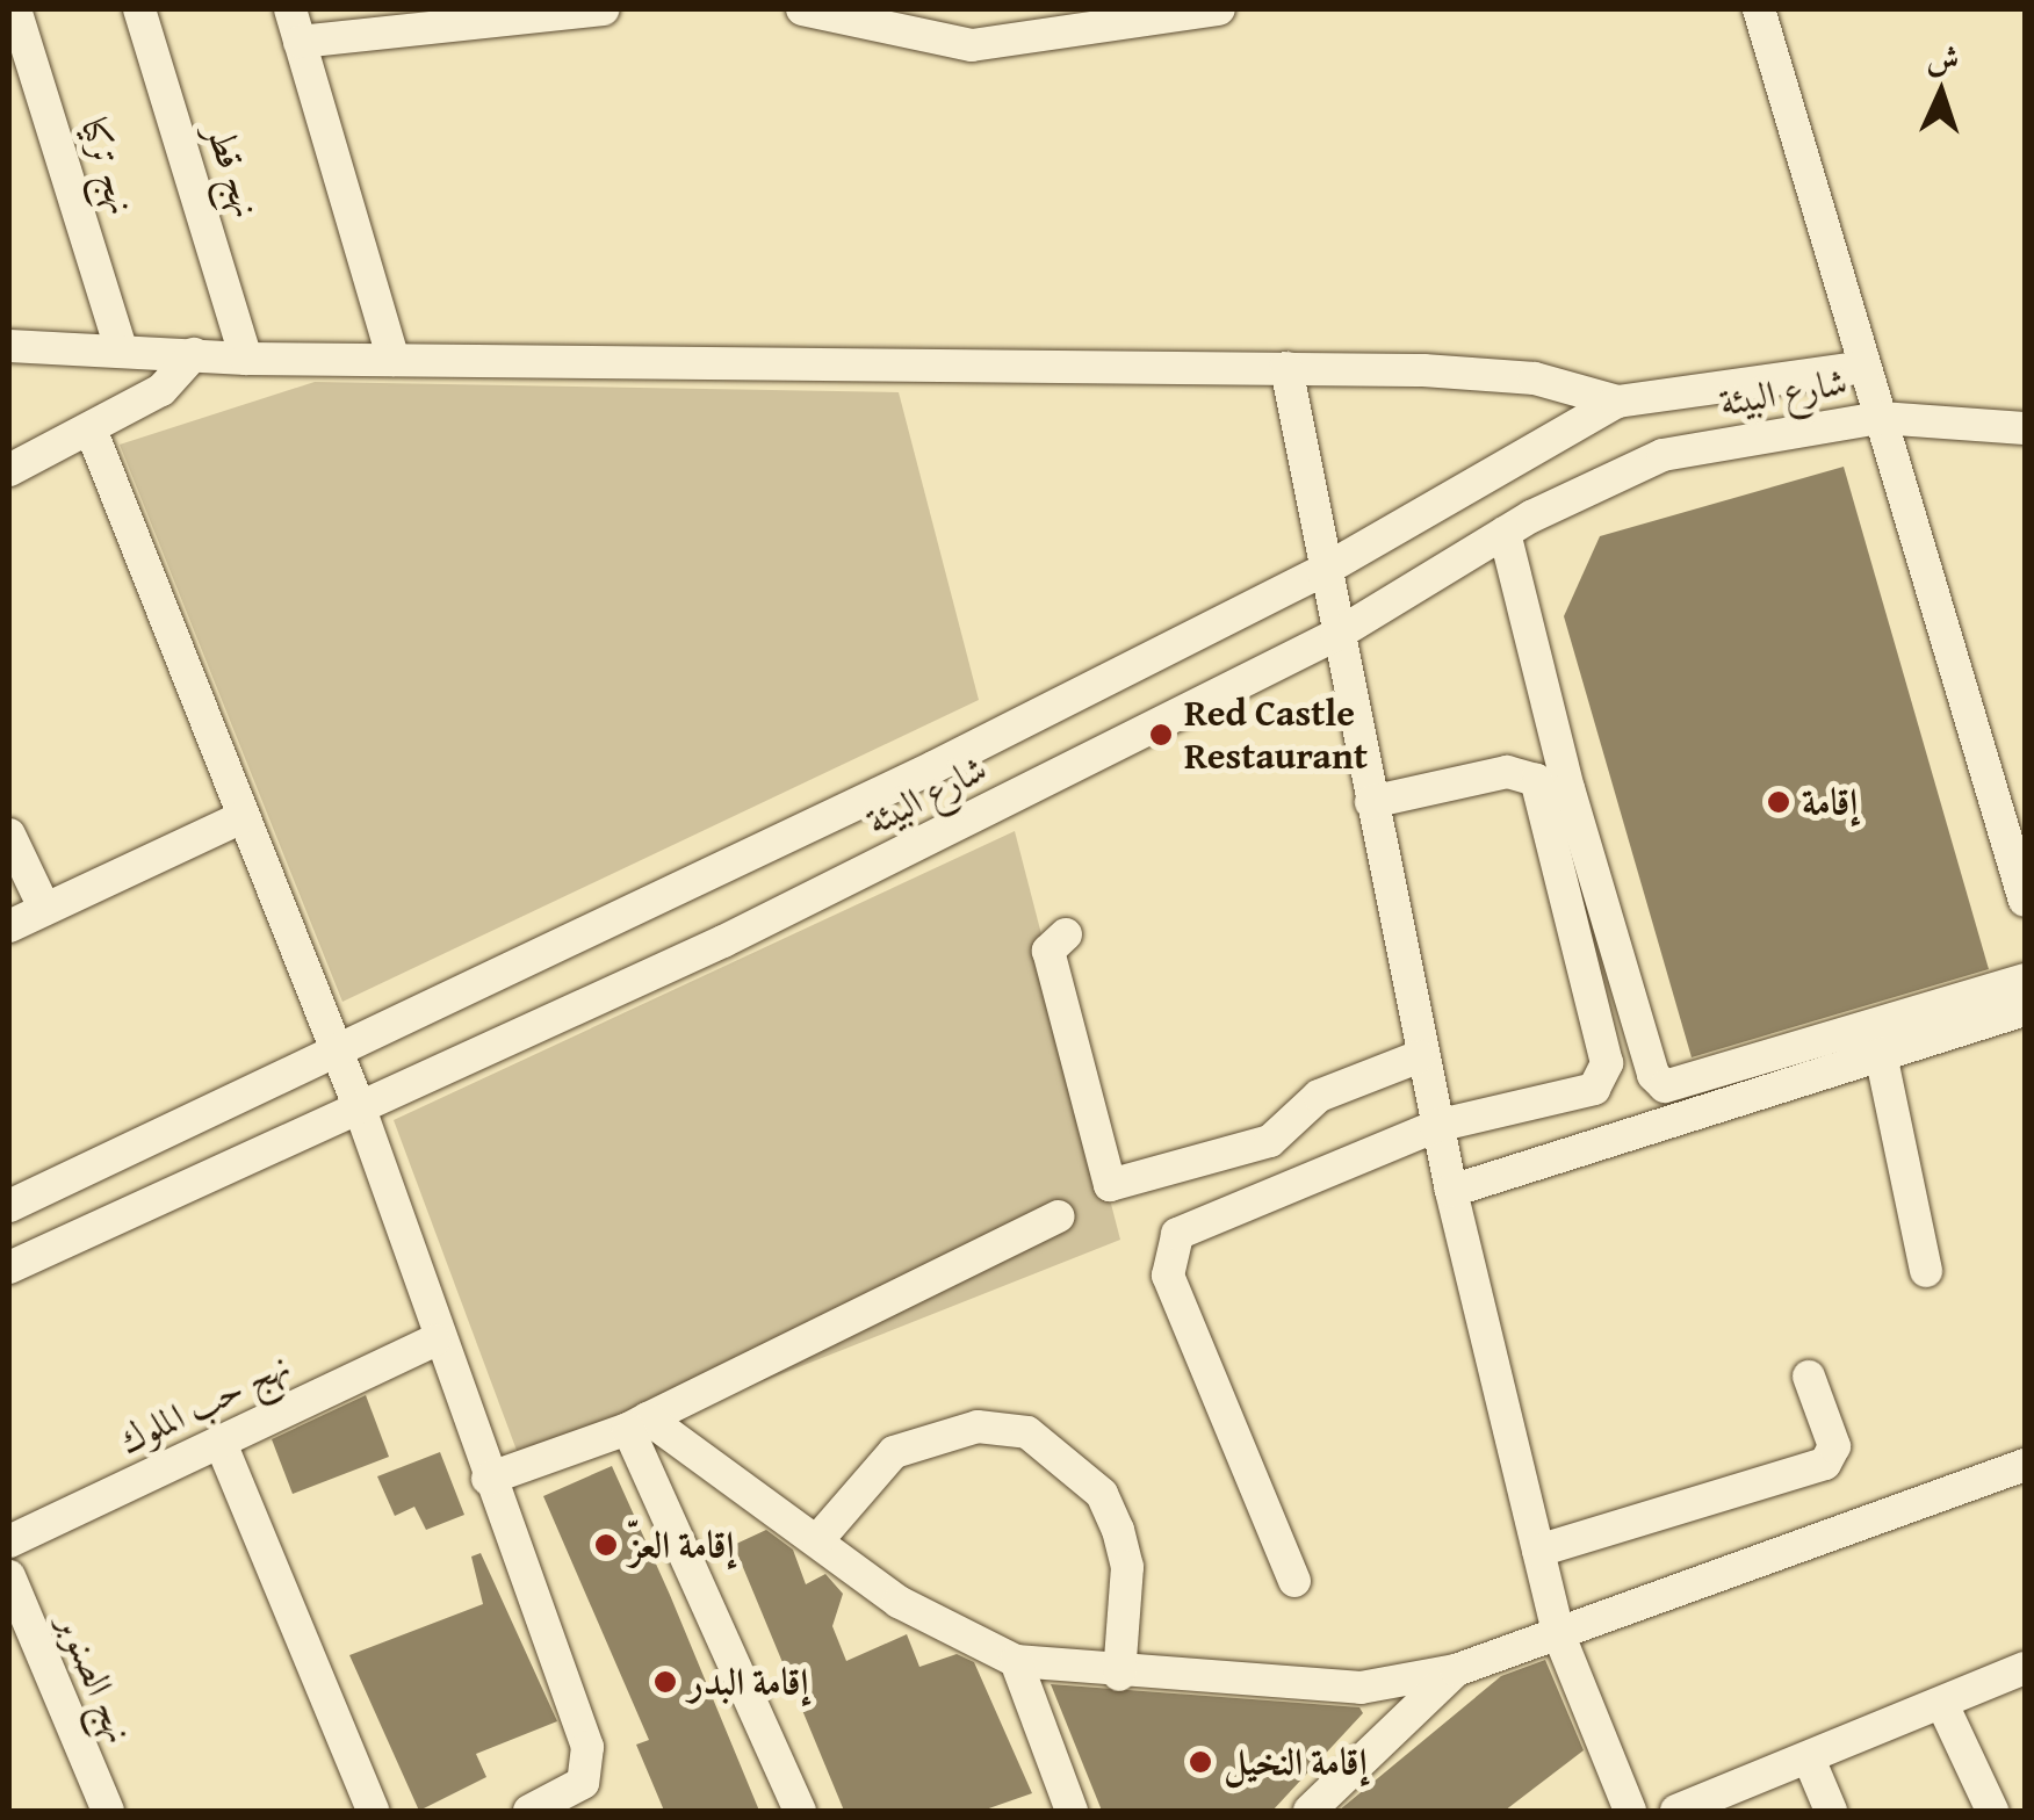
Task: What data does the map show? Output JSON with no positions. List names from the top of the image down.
{
  "streets": {
    "street": [
      "نهج تركيا",
      "نهج قطر",
      "شارع البيئة",
      "نهج حب الملوك",
      "نهج الصنوبر"
    ]
  },
  "places": [
    "Red Castle Restaurant",
    "إقامة",
    "إقامة العزّ",
    "إقامة البدر",
    "إقامة النخيل"
  ],
  "north": "top"
}
